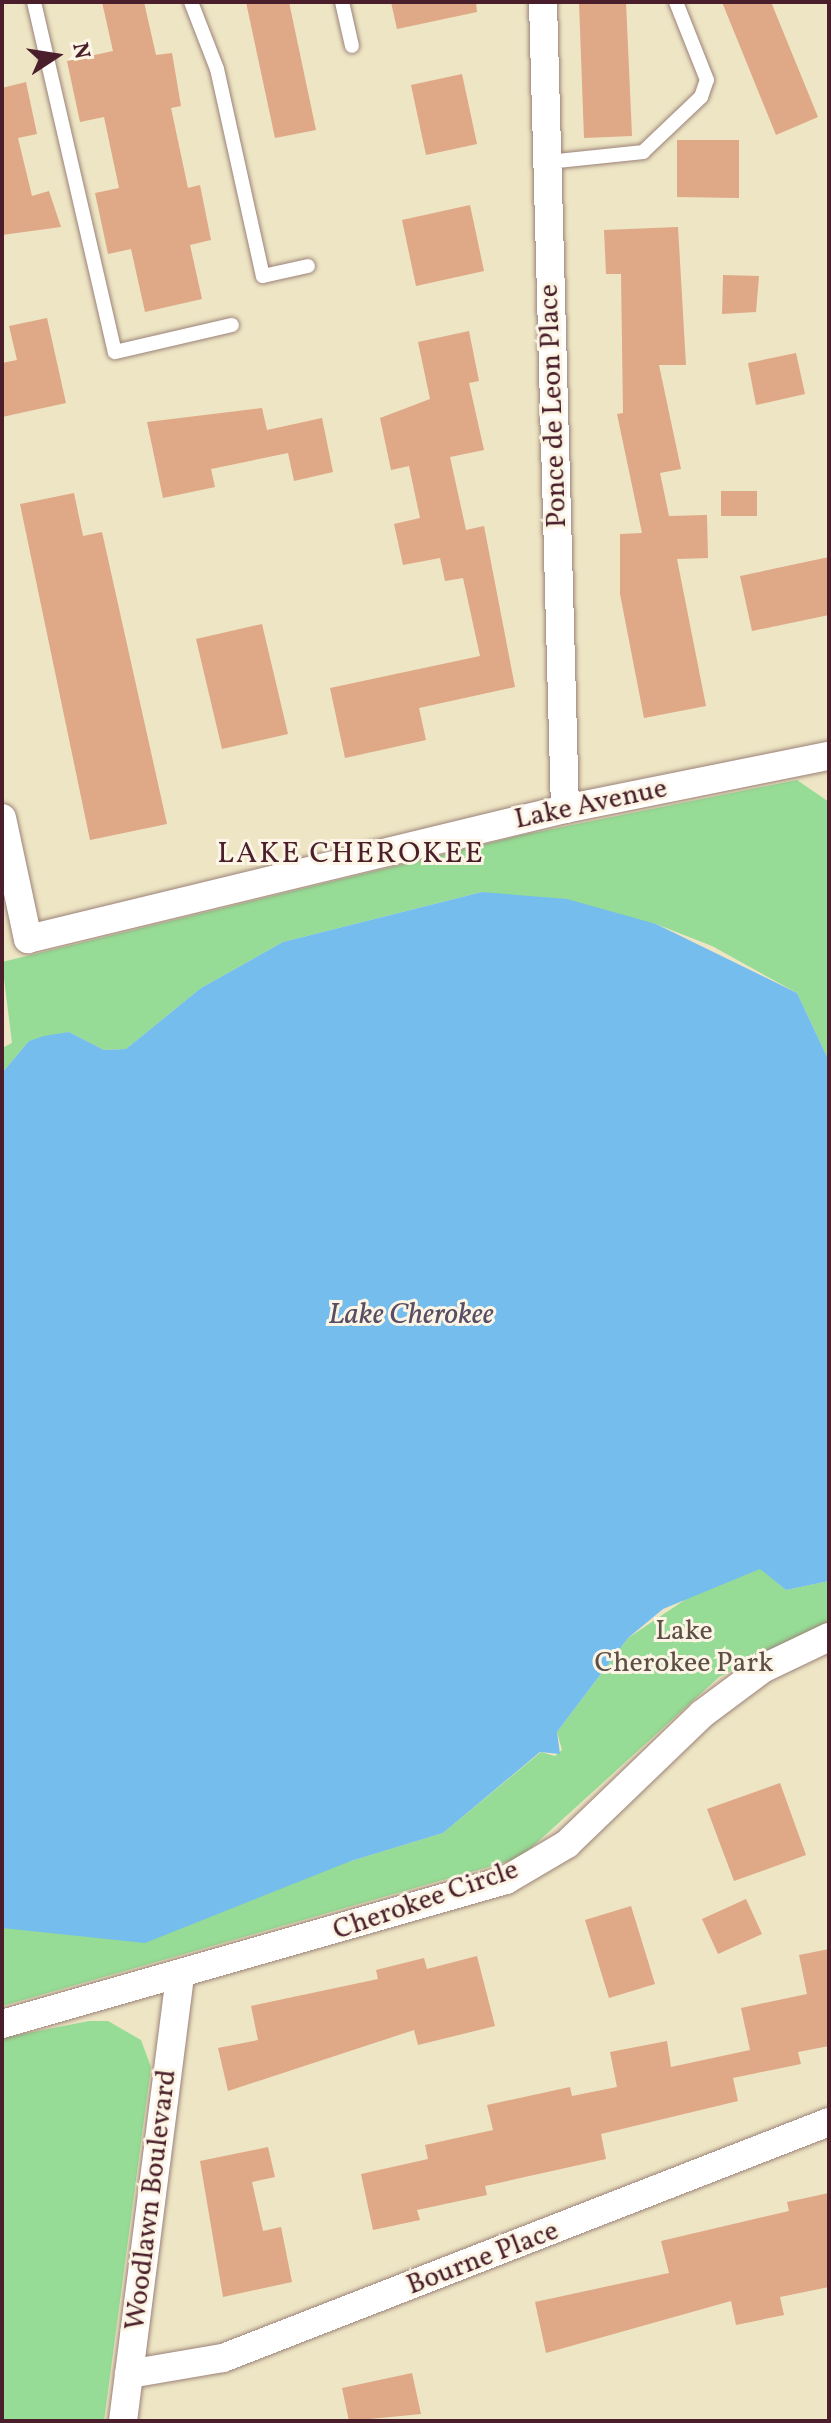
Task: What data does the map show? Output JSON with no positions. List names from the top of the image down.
{
  "streets": {
    "street": [
      "Ponce de Leon Place",
      "Lake Avenue",
      "Cherokee Circle",
      "Woodlawn Boulevard",
      "Bourne Place"
    ]
  },
  "crossings": [
    ["Ponce de Leon Place", "Lake Avenue"],
    ["Cherokee Circle", "Woodlawn Boulevard"],
    ["Woodlawn Boulevard", "Bourne Place"]
  ],
  "districts": ["LAKE CHEROKEE"],
  "water": ["Lake Cherokee"],
  "parks": ["Lake Cherokee Park"],
  "north": "right"
}
